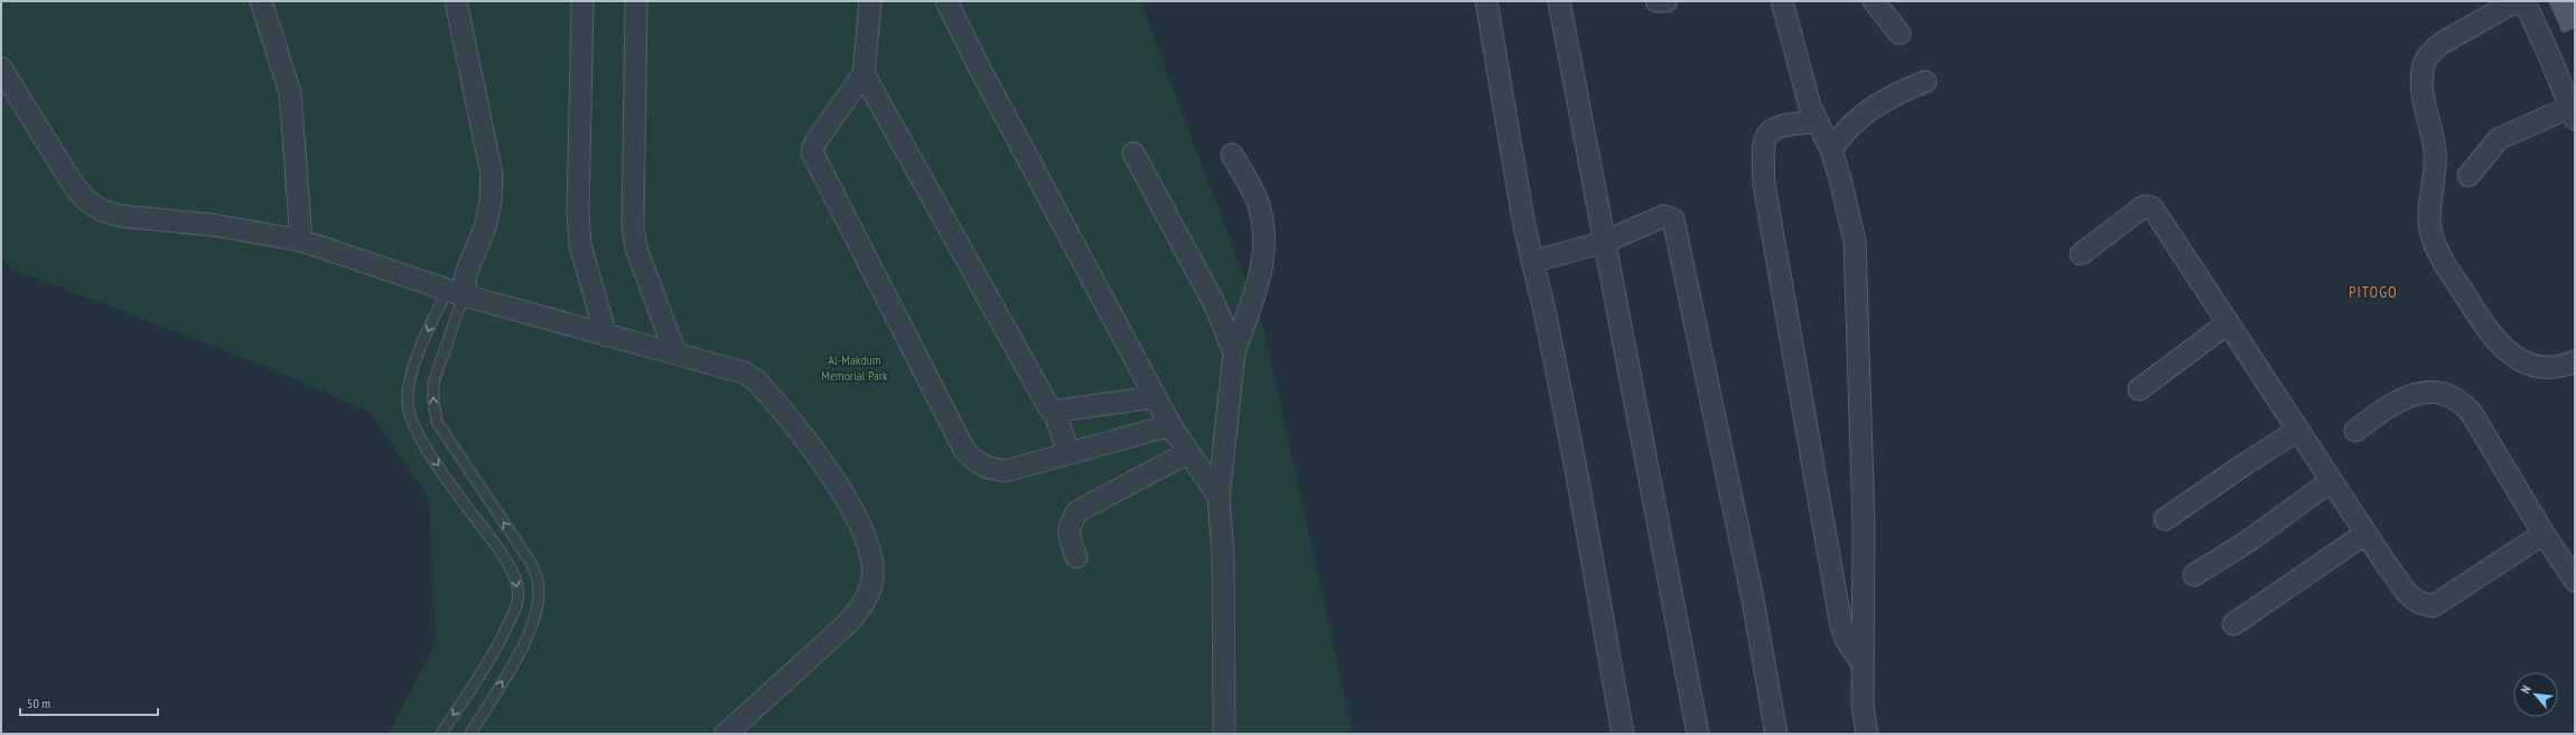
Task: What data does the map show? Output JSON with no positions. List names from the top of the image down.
{
  "districts": ["PITOGO"],
  "parks": ["Al-Makdum Memorial Park"],
  "scale_bar": "50 m",
  "north": "top left"
}
